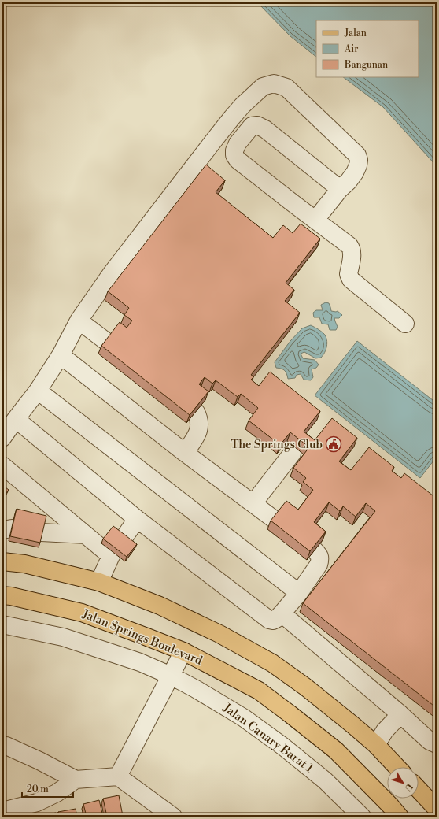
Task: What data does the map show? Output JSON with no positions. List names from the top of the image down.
{
  "streets": {
    "main road": ["Jalan Springs Boulevard"],
    "street": ["Jalan Canary Barat 1"]
  },
  "places": {
    "public building": ["The Springs Club"]
  },
  "legend": ["Jalan", "Air", "Bangunan"],
  "scale_bar": "20 m",
  "north": "bottom right"
}
